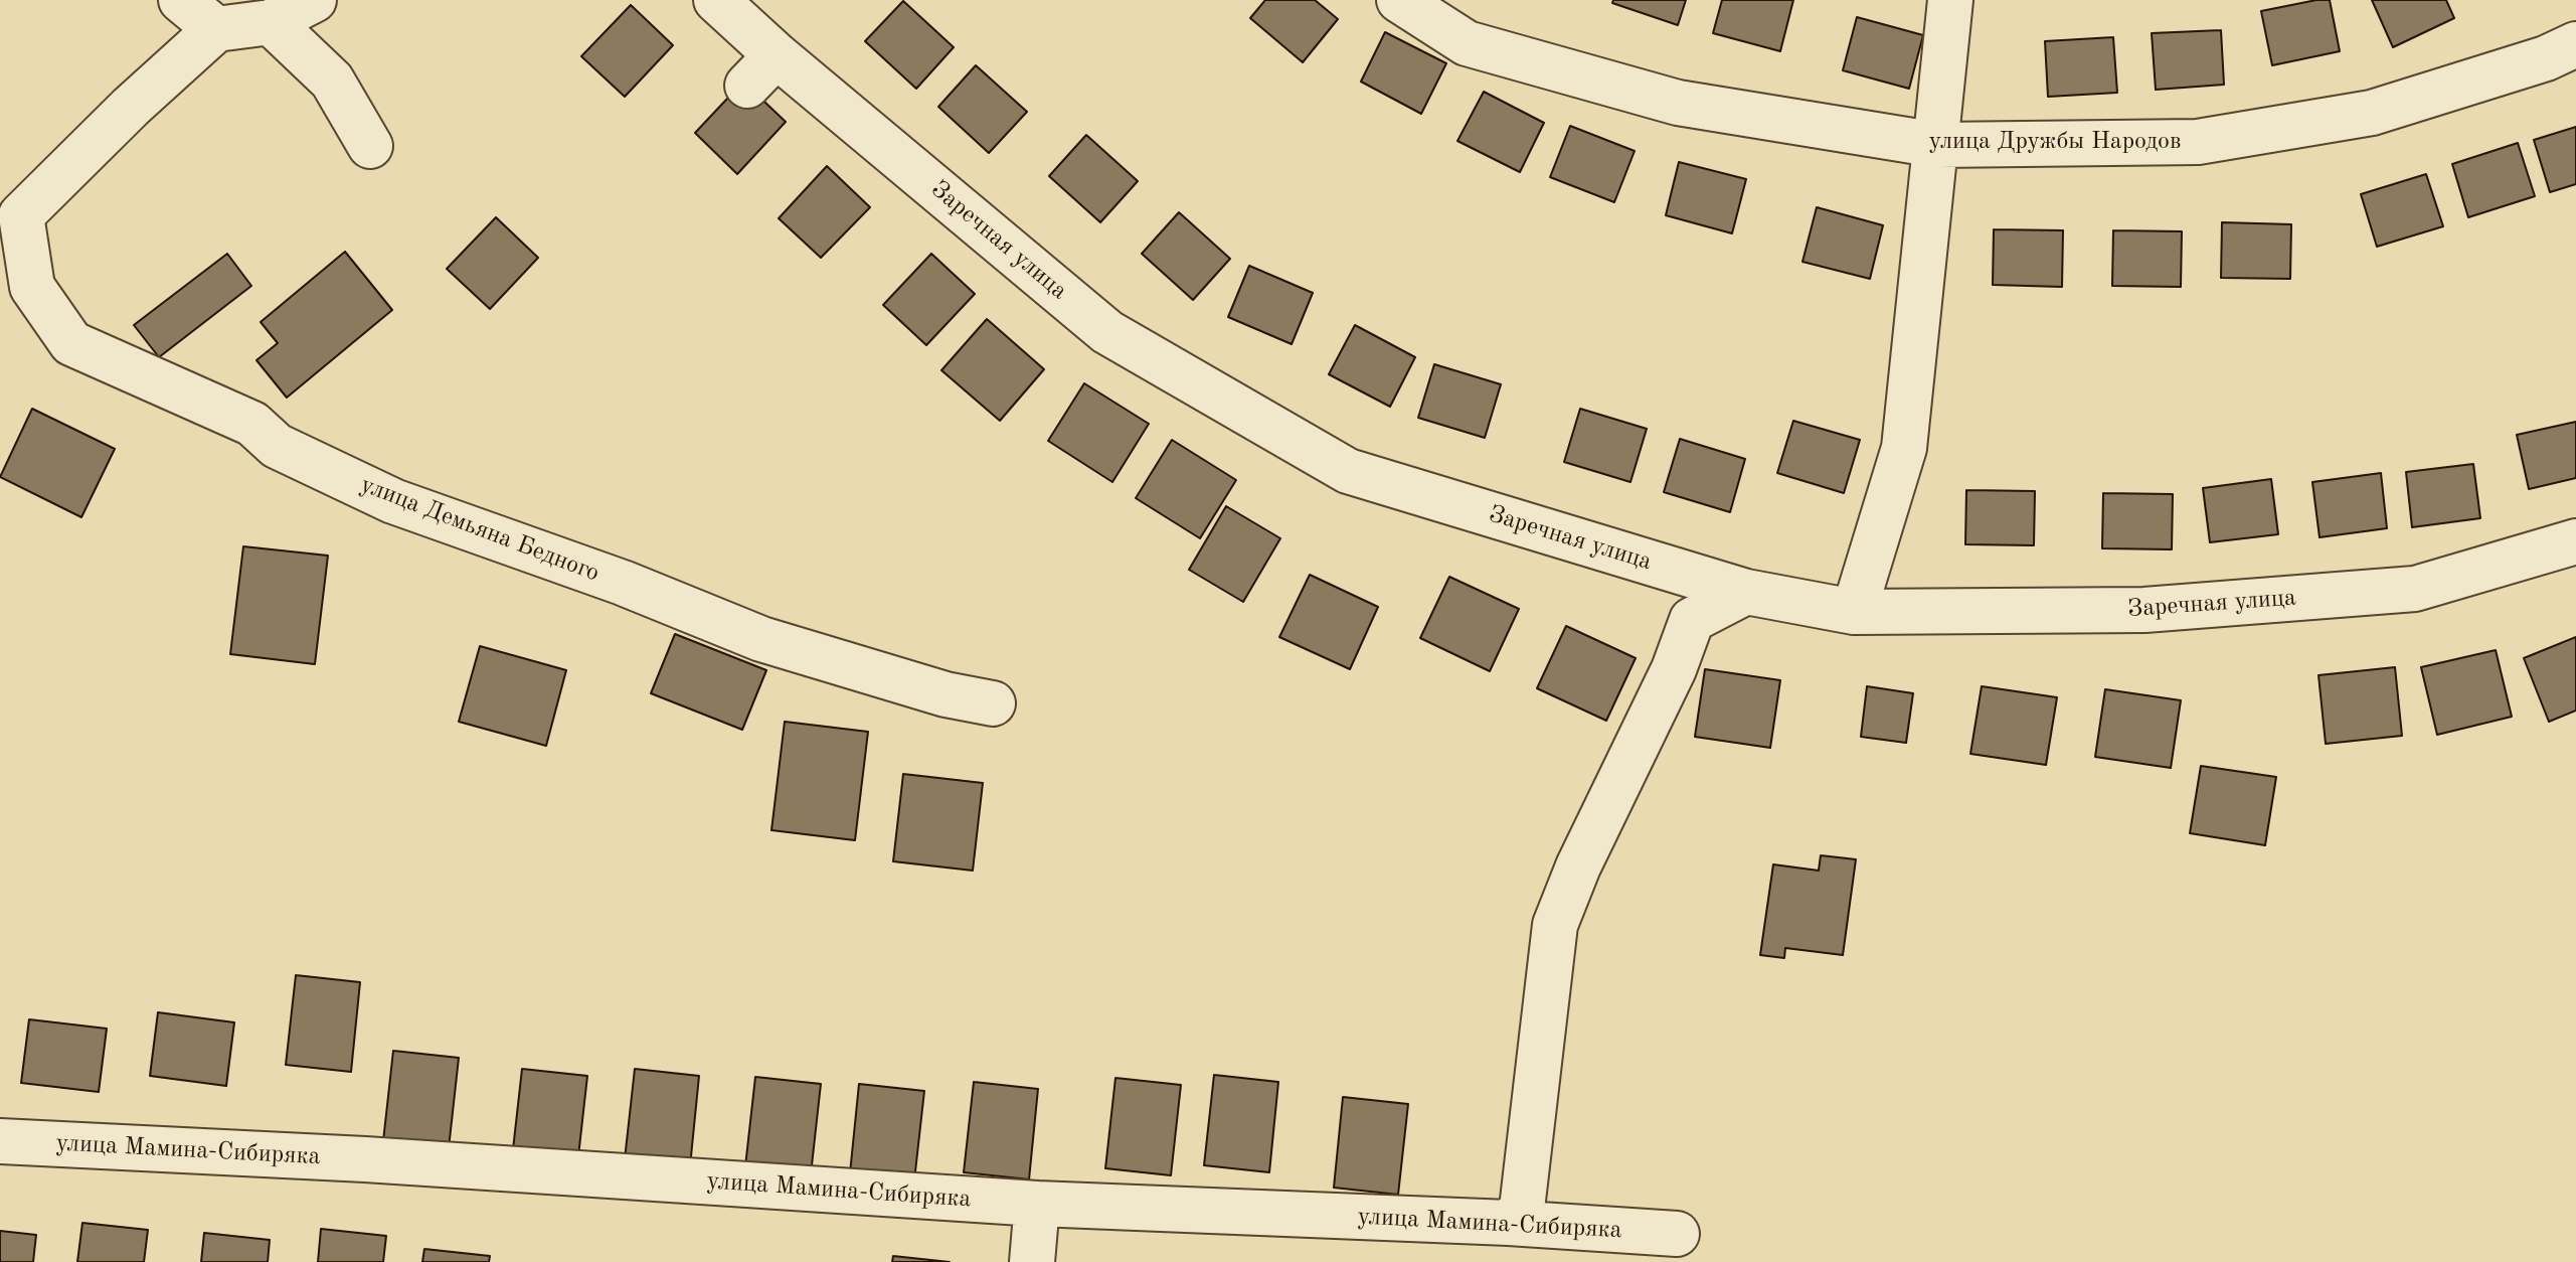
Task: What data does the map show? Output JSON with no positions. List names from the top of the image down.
{
  "streets": {
    "street": [
      "улица Дружбы Народов",
      "Заречная улица",
      "улица Демьяна Бедного",
      "улица Мамина-Сибиряка"
    ]
  }
}
